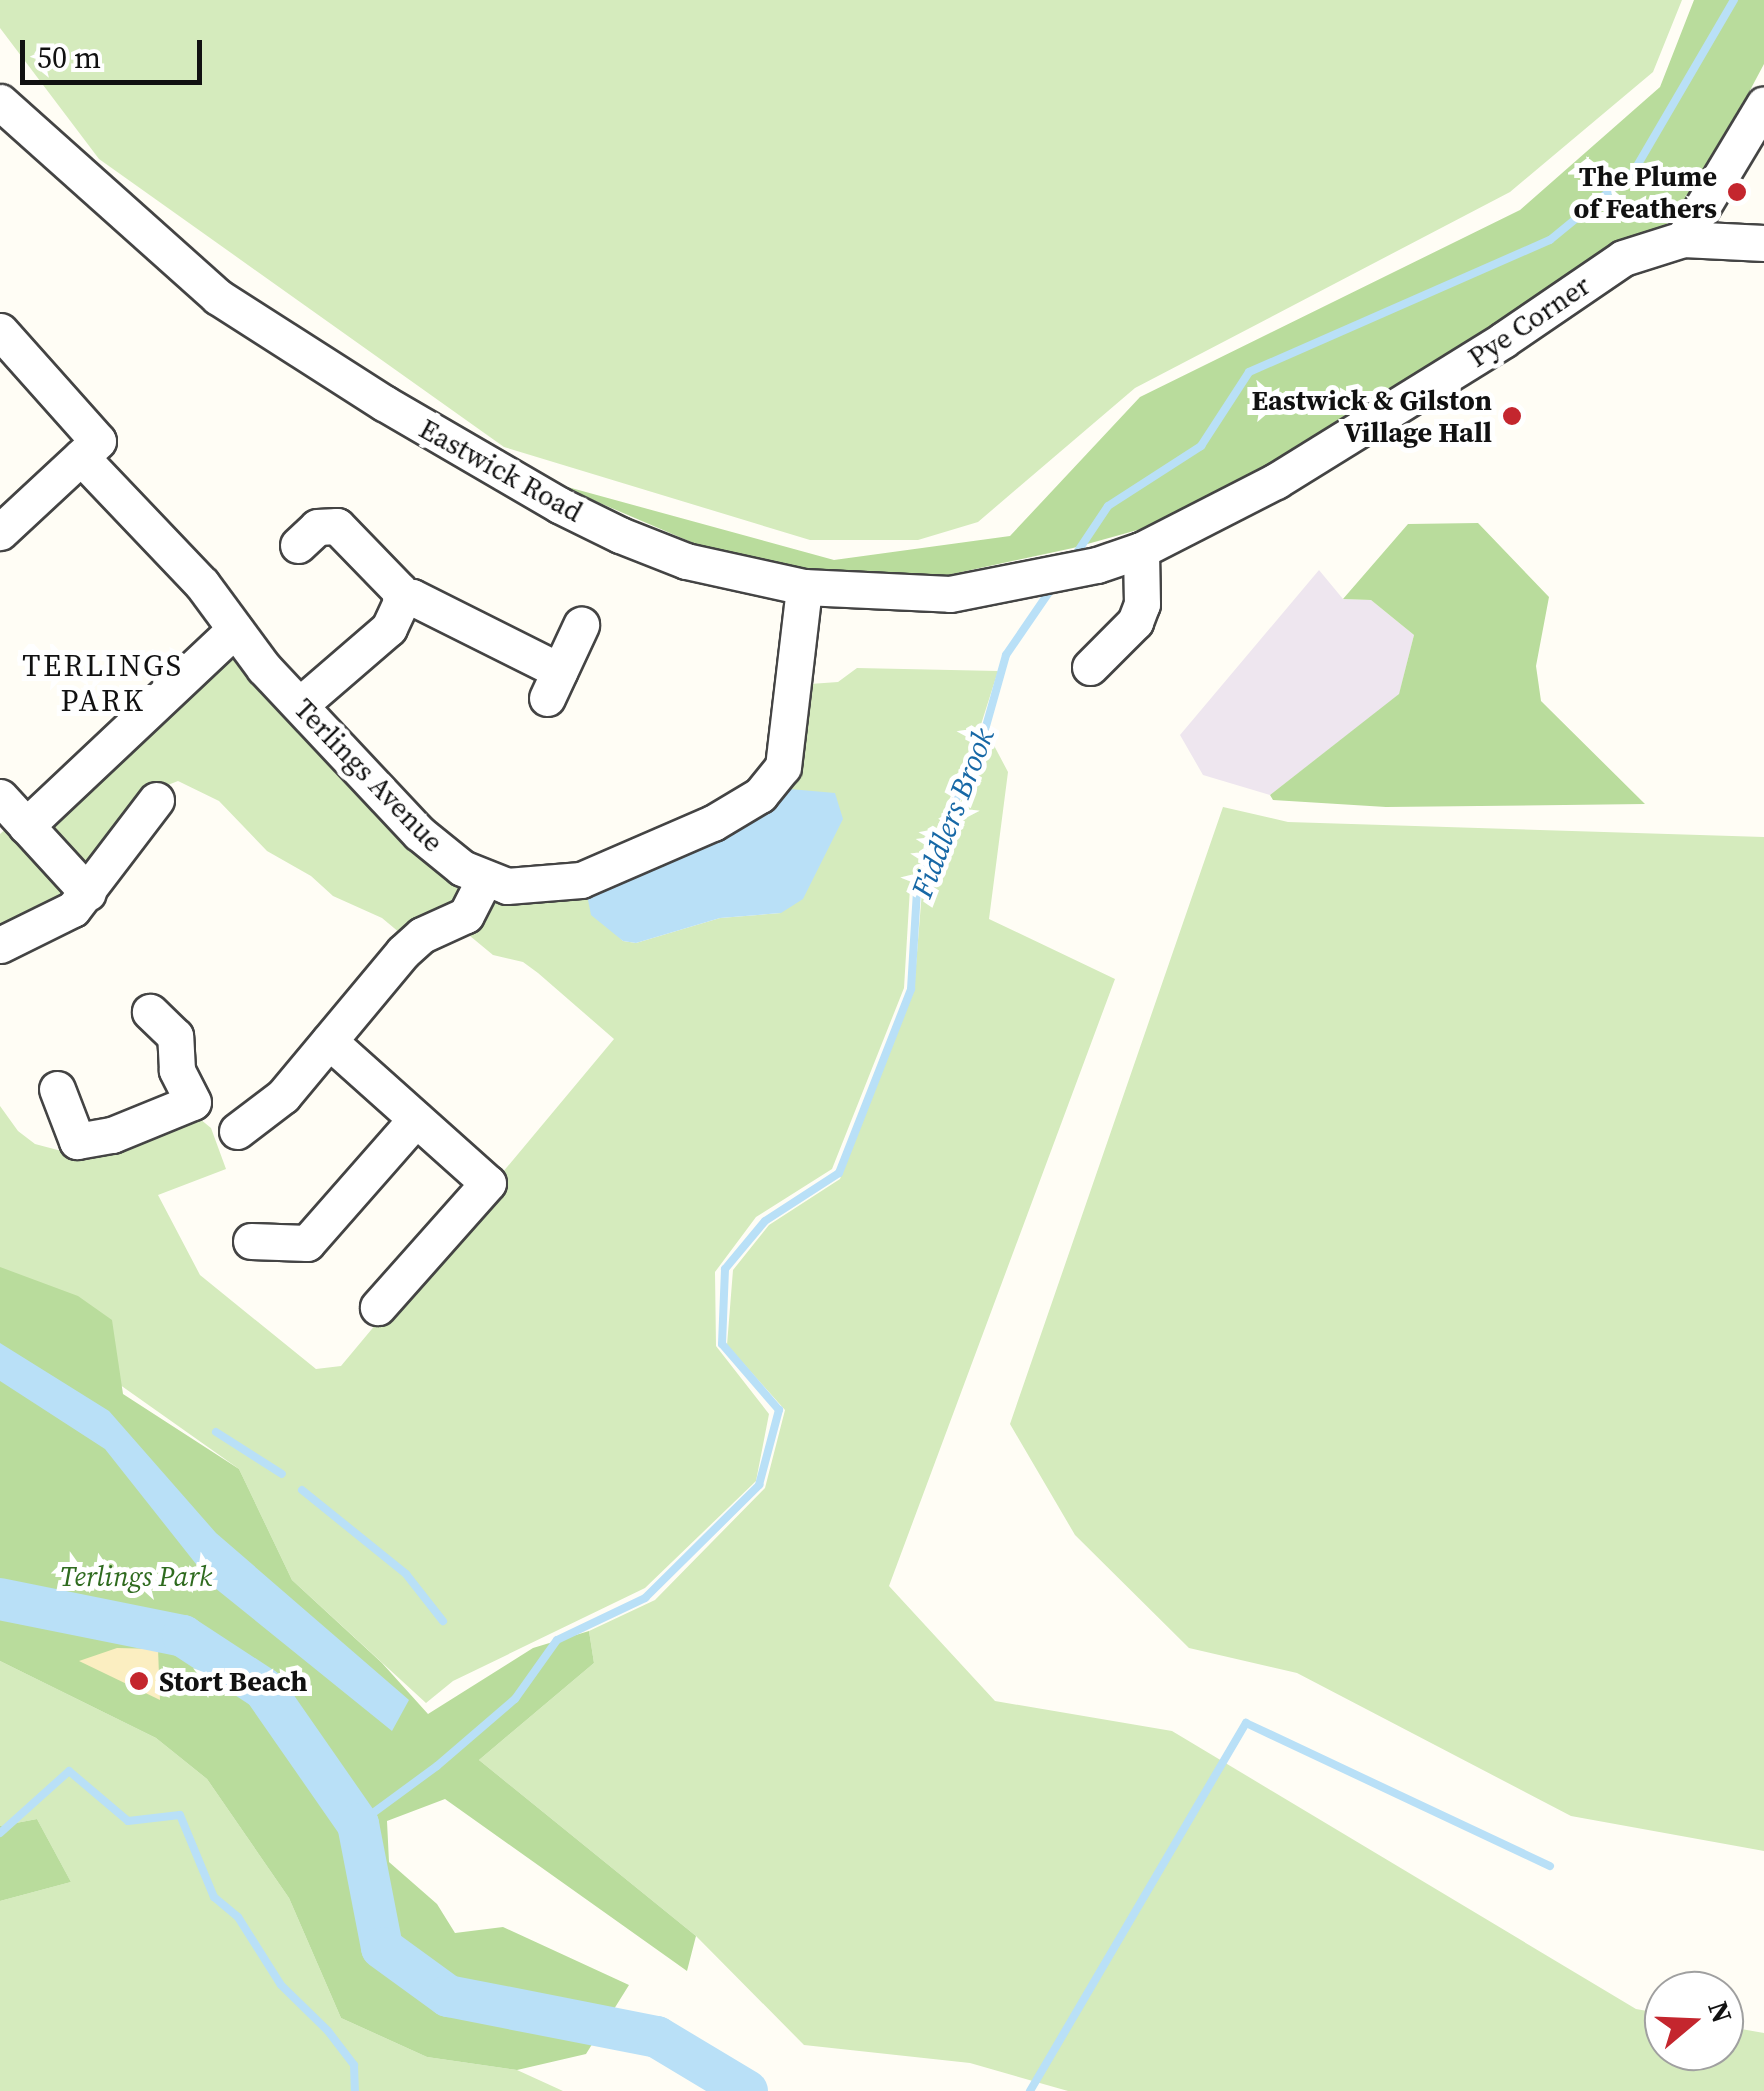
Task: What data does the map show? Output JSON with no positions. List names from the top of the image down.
{
  "streets": {
    "street": ["Pye Corner", "Eastwick Road", "Terlings Avenue"]
  },
  "crossings": [
    ["Pye Corner", "Eastwick Road"]
  ],
  "districts": ["TERLINGS PARK"],
  "water": ["Fiddlers Brook"],
  "parks": ["Terlings Park"],
  "places": ["The Plume of Feathers", "Eastwick & Gilston Village Hall", "Stort Beach"],
  "scale_bar": "50 m",
  "north": "right"
}
